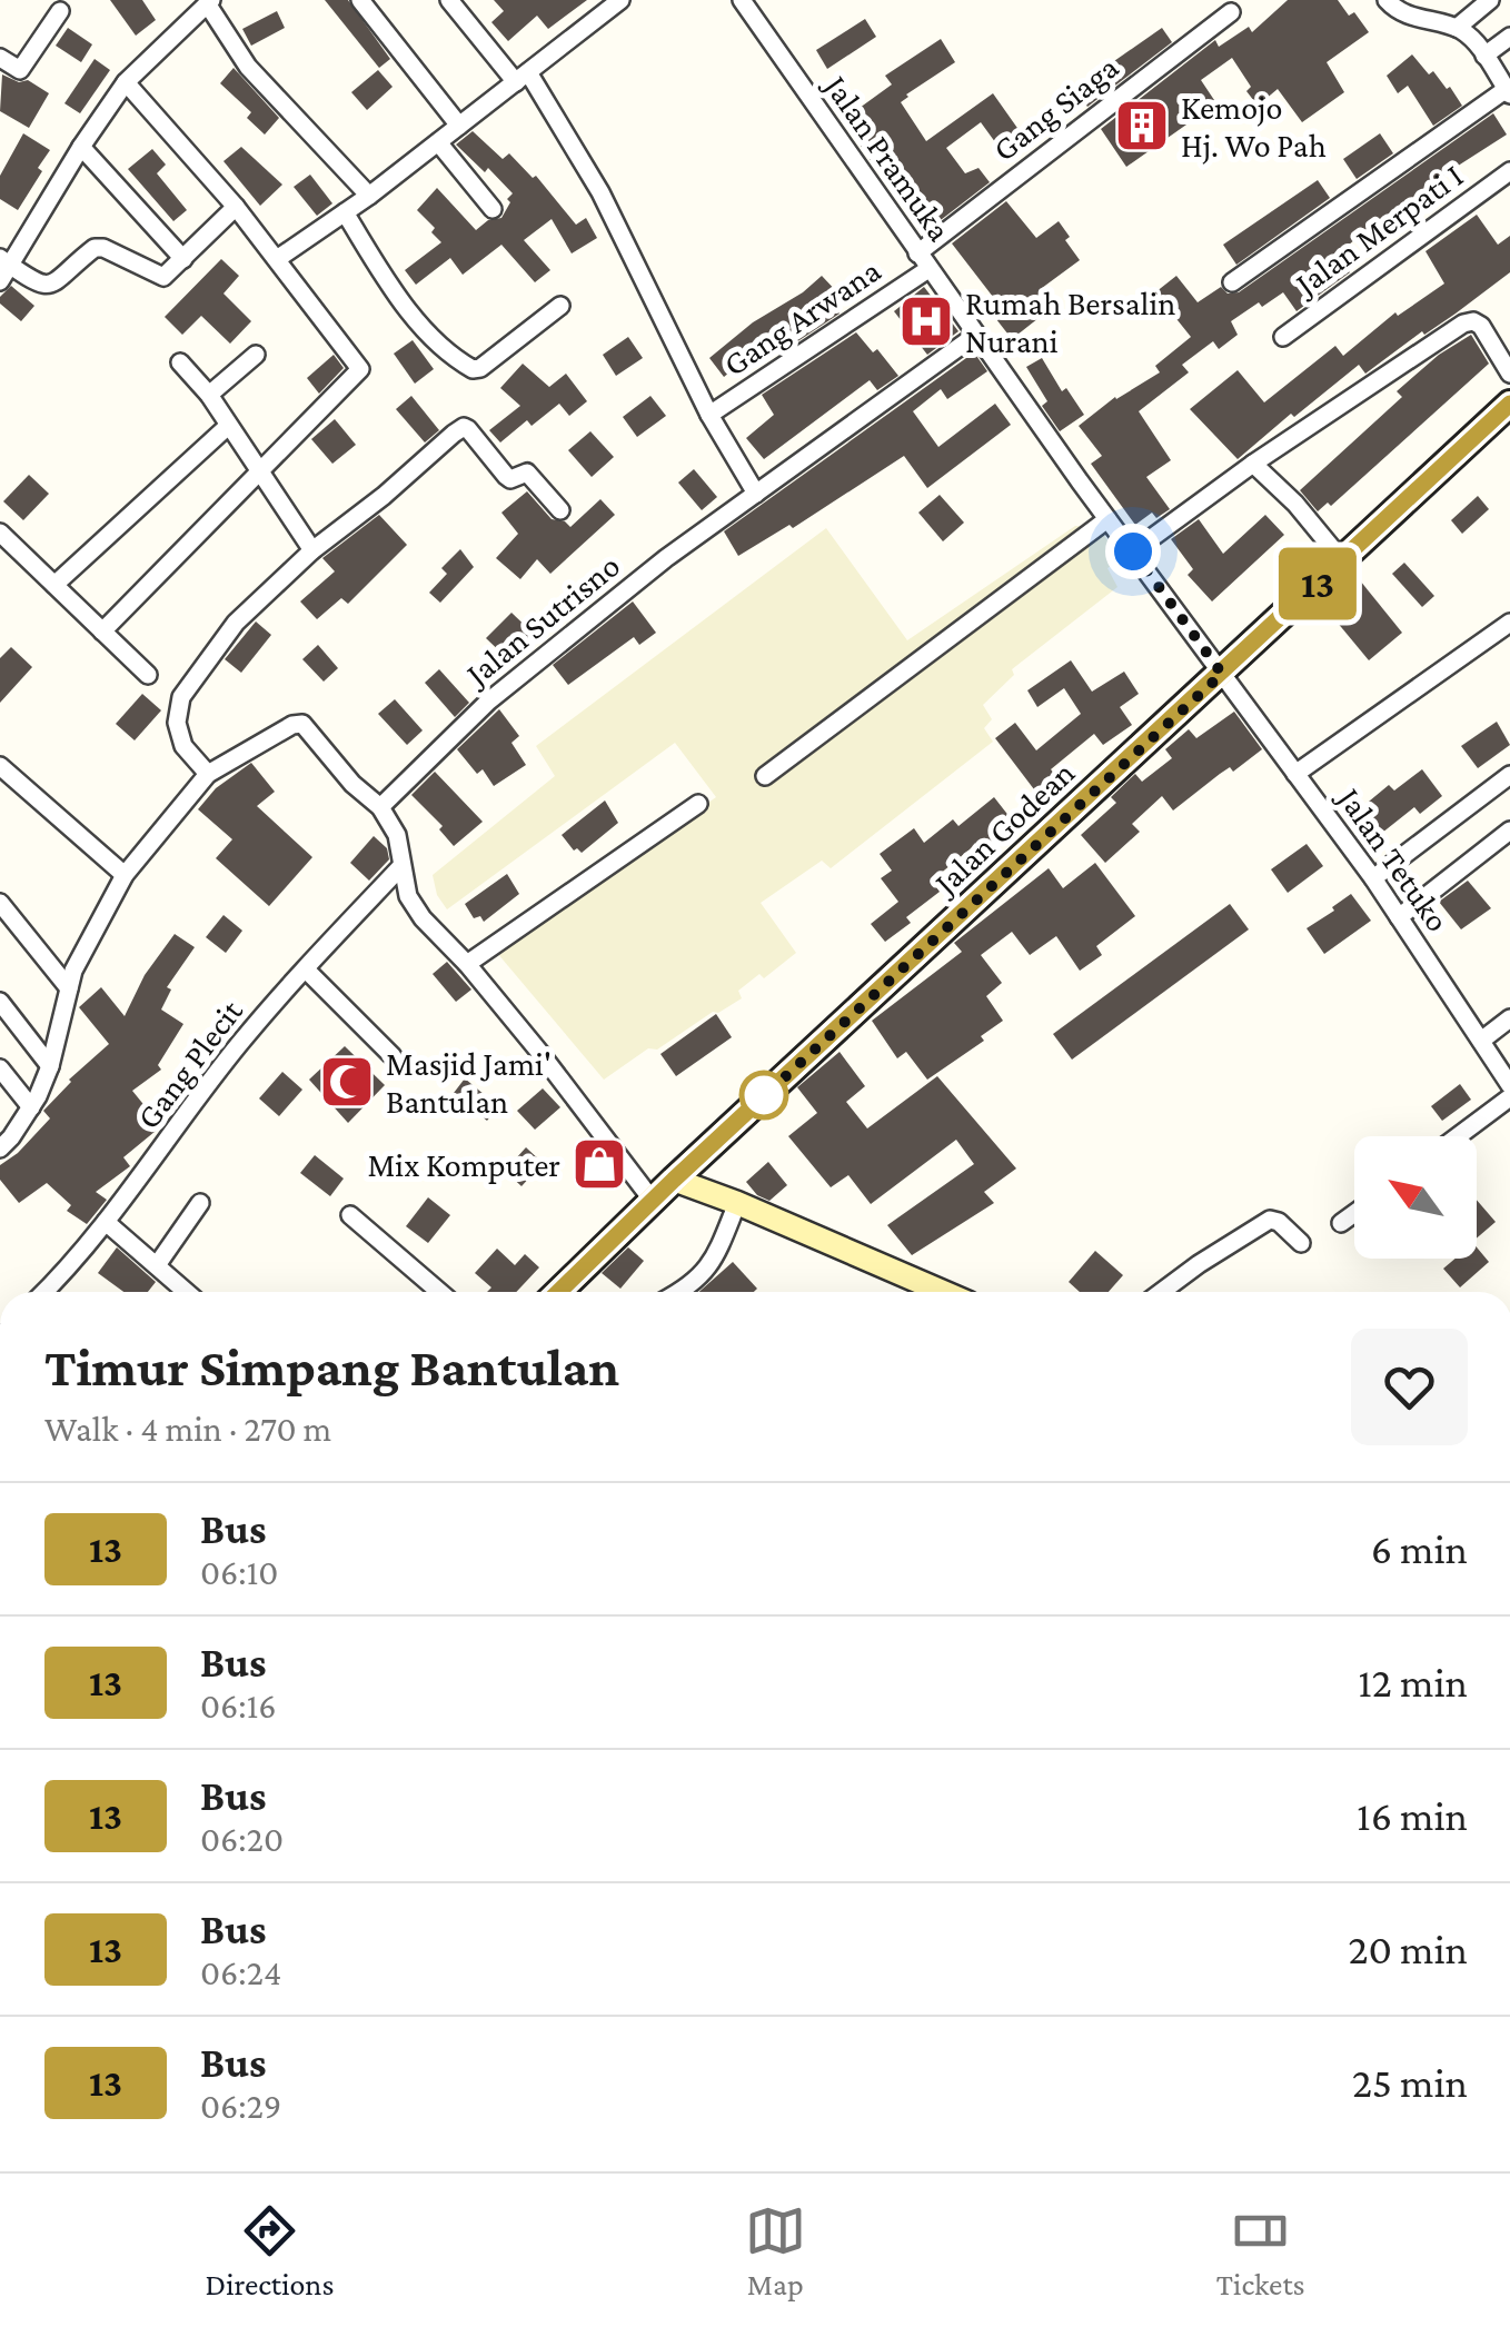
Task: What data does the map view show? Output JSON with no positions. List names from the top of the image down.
{
  "streets": {
    "main road": ["Jalan Godean"],
    "street": [
      "Gang Siaga",
      "Jalan Pramuka",
      "Jalan Merpati I",
      "Gang Arwana",
      "Jalan Sutrisno",
      "Jalan Tetuko",
      "Gang Plecit"
    ]
  },
  "crossings": [
    ["Gang Siaga", "Jalan Pramuka"],
    ["Jalan Pramuka", "Gang Arwana"],
    ["Jalan Pramuka", "Jalan Sutrisno"],
    ["Jalan Pramuka", "Jalan Godean"],
    ["Jalan Pramuka", "Jalan Tetuko"],
    ["Jalan Godean", "Jalan Tetuko"]
  ],
  "places": {
    "building": ["Kemojo Hj. Wo Pah"],
    "hospital": ["Rumah Bersalin Nurani"],
    "mosque": ["Masjid Jami' Bantulan"],
    "shop": ["Mix Komputer"]
  },
  "lines": ["bus line 13"],
  "north": "top left",
  "page": {
    "on_map": "13",
    "heading": ["Timur Simpang Bantulan", "Walk · 4 min · 270 m"],
    "list": [
      {
        "mark": "13",
        "name": "Bus",
        "note": "06:10",
        "value": "6 min"
      },
      {
        "mark": "13",
        "name": "Bus",
        "note": "06:16",
        "value": "12 min"
      },
      {
        "mark": "13",
        "name": "Bus",
        "note": "06:20",
        "value": "16 min"
      },
      {
        "mark": "13",
        "name": "Bus",
        "note": "06:24",
        "value": "20 min"
      },
      {
        "mark": "13",
        "name": "Bus",
        "note": "06:29",
        "value": "25 min"
      }
    ],
    "tabs": ["Directions", "Map", "Tickets"]
  }
}
